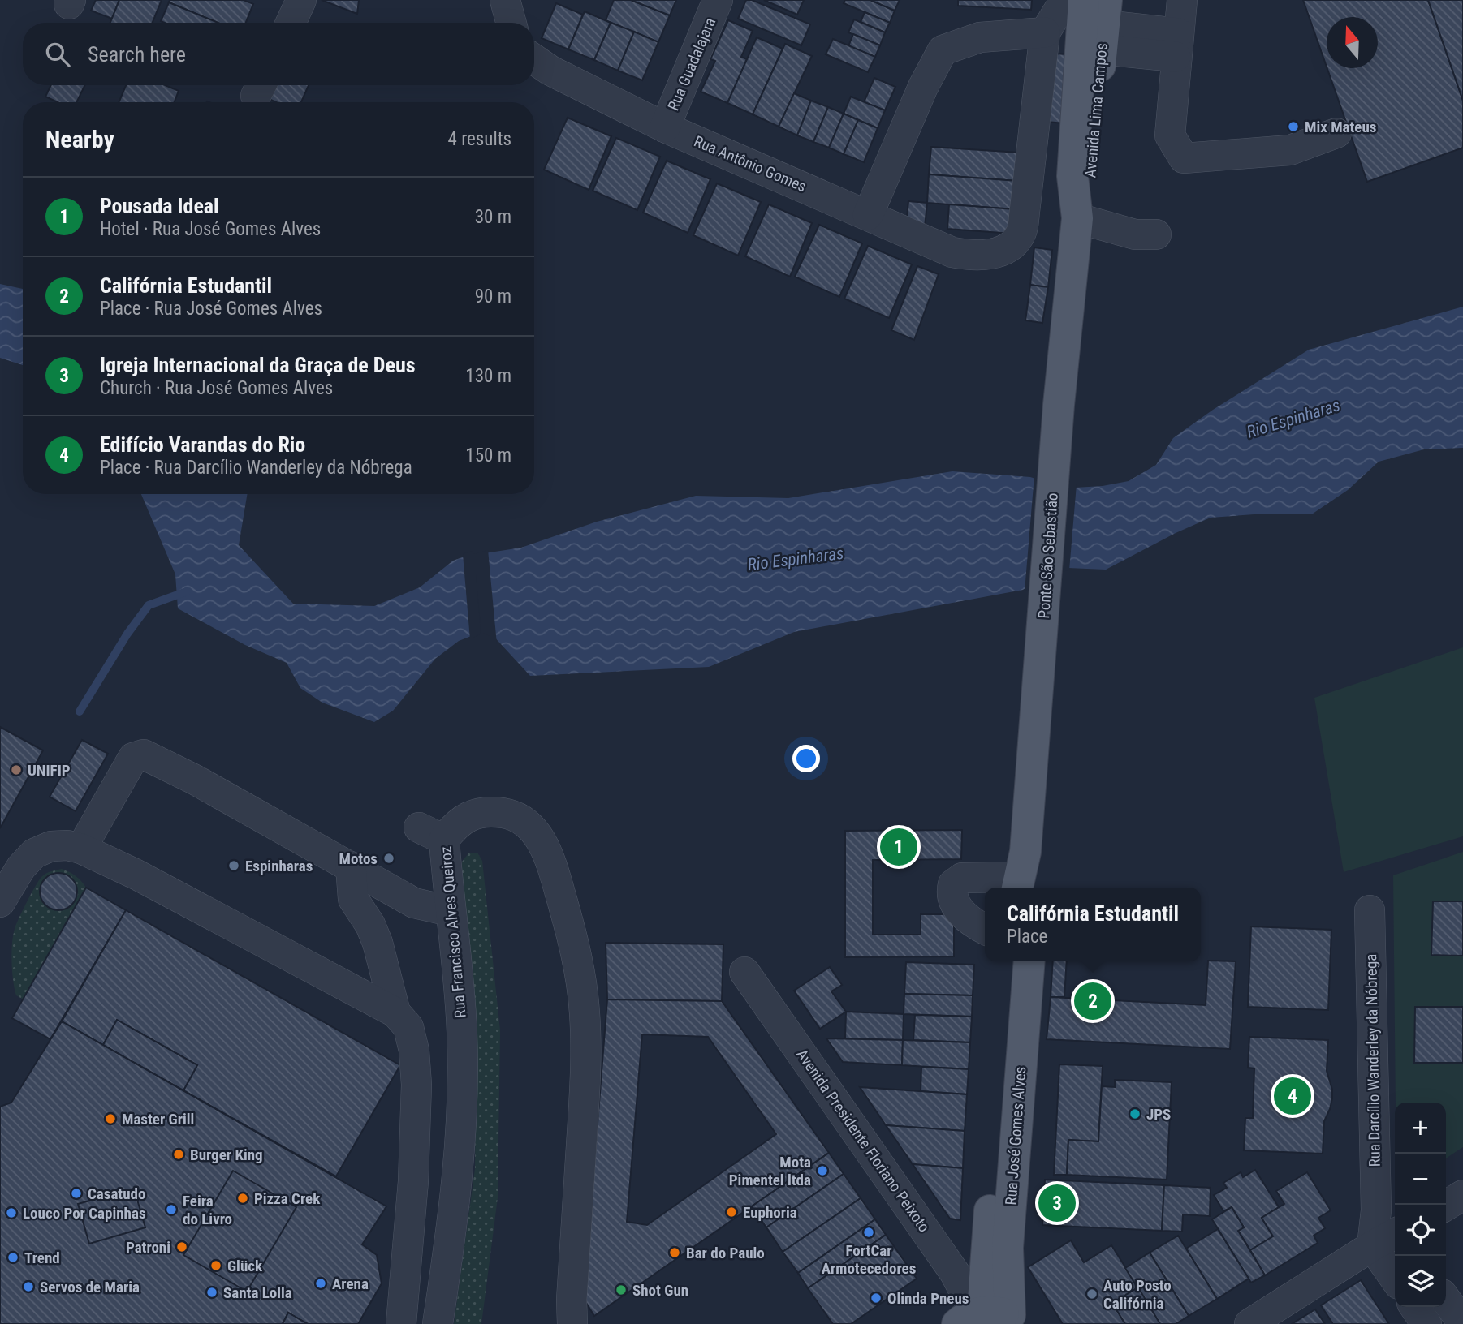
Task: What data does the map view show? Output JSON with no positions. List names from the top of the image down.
{
  "streets": {
    "main road": ["Avenida Lima Campos", "Ponte São Sebastião", "Rua José Gomes Alves"],
    "street": [
      "Rua Guadalajara",
      "Rua Antônio Gomes",
      "Rua Francisco Alves Queiroz",
      "Rua Darcílio Wanderley da Nóbrega",
      "Avenida Presidente Floriano Peixoto"
    ]
  },
  "crossings": [
    ["Rua Guadalajara", "Rua Antônio Gomes"],
    ["Avenida Lima Campos", "Ponte São Sebastião"],
    ["Rua José Gomes Alves", "Avenida Presidente Floriano Peixoto"]
  ],
  "water": ["Rio Espinharas"],
  "places": [
    "Mix Mateus",
    "UNIFIP",
    "Motos",
    "Espinharas",
    "JPS",
    "Master Grill",
    "Burger King",
    "Mota Pimentel ltda",
    "Casatudo",
    "Pizza Crek",
    "Feira do Livro",
    "Euphoria",
    "Louco Por Capinhas",
    "FortCar Armotecedores",
    "Patroni",
    "Bar do Paulo",
    "Trend",
    "Glück",
    "Arena",
    "Servos de Maria",
    "Shot Gun",
    "Santa Lolla",
    "Auto Posto Califórnia",
    "Olinda Pneus"
  ],
  "north": "top",
  "page": {
    "search": "Search here",
    "heading": ["Nearby", "4 results"],
    "list": [
      {
        "mark": "1",
        "name": "Pousada Ideal",
        "note": "Hotel · Rua José Gomes Alves",
        "value": "30 m"
      },
      {
        "mark": "2",
        "name": "Califórnia Estudantil",
        "note": "Place · Rua José Gomes Alves",
        "value": "90 m"
      },
      {
        "mark": "3",
        "name": "Igreja Internacional da Graça de Deus",
        "note": "Church · Rua José Gomes Alves",
        "value": "130 m"
      },
      {
        "mark": "4",
        "name": "Edifício Varandas do Rio",
        "note": "Place · Rua Darcílio Wanderley da Nóbrega",
        "value": "150 m"
      }
    ],
    "pins": [
      "1",
      "2",
      "4",
      "3"
    ],
    "popup": ["Califórnia Estudantil", "Place"],
    "map_buttons": ["+", "−"]
  }
}
